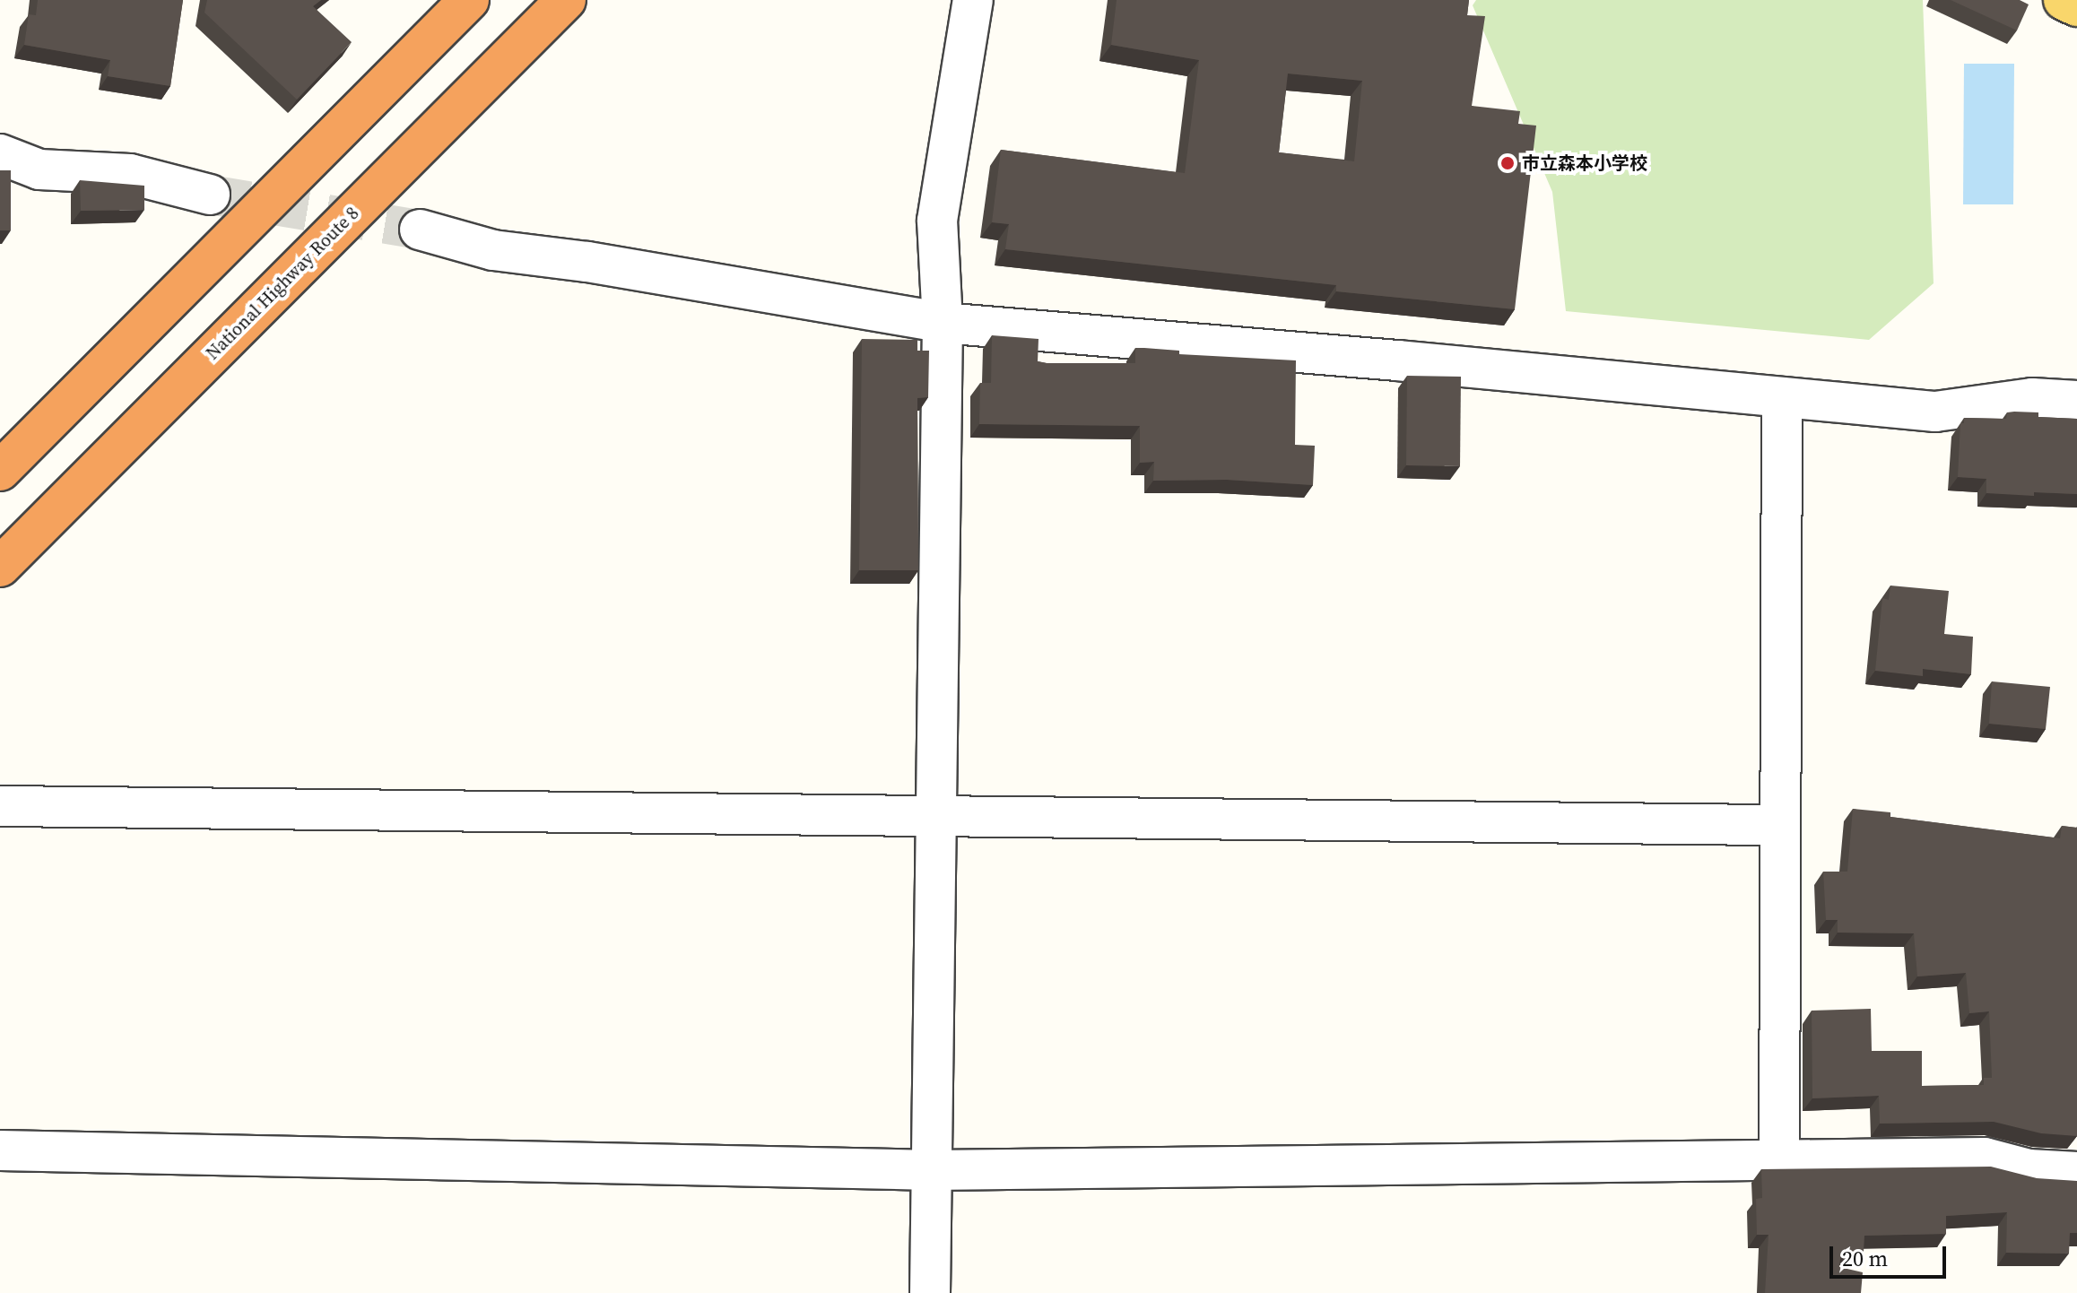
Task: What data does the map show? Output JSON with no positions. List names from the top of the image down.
{
  "streets": {
    "highway": ["National Highway Route 8"]
  },
  "places": ["市立森本小学校"],
  "scale_bar": "20 m"
}
